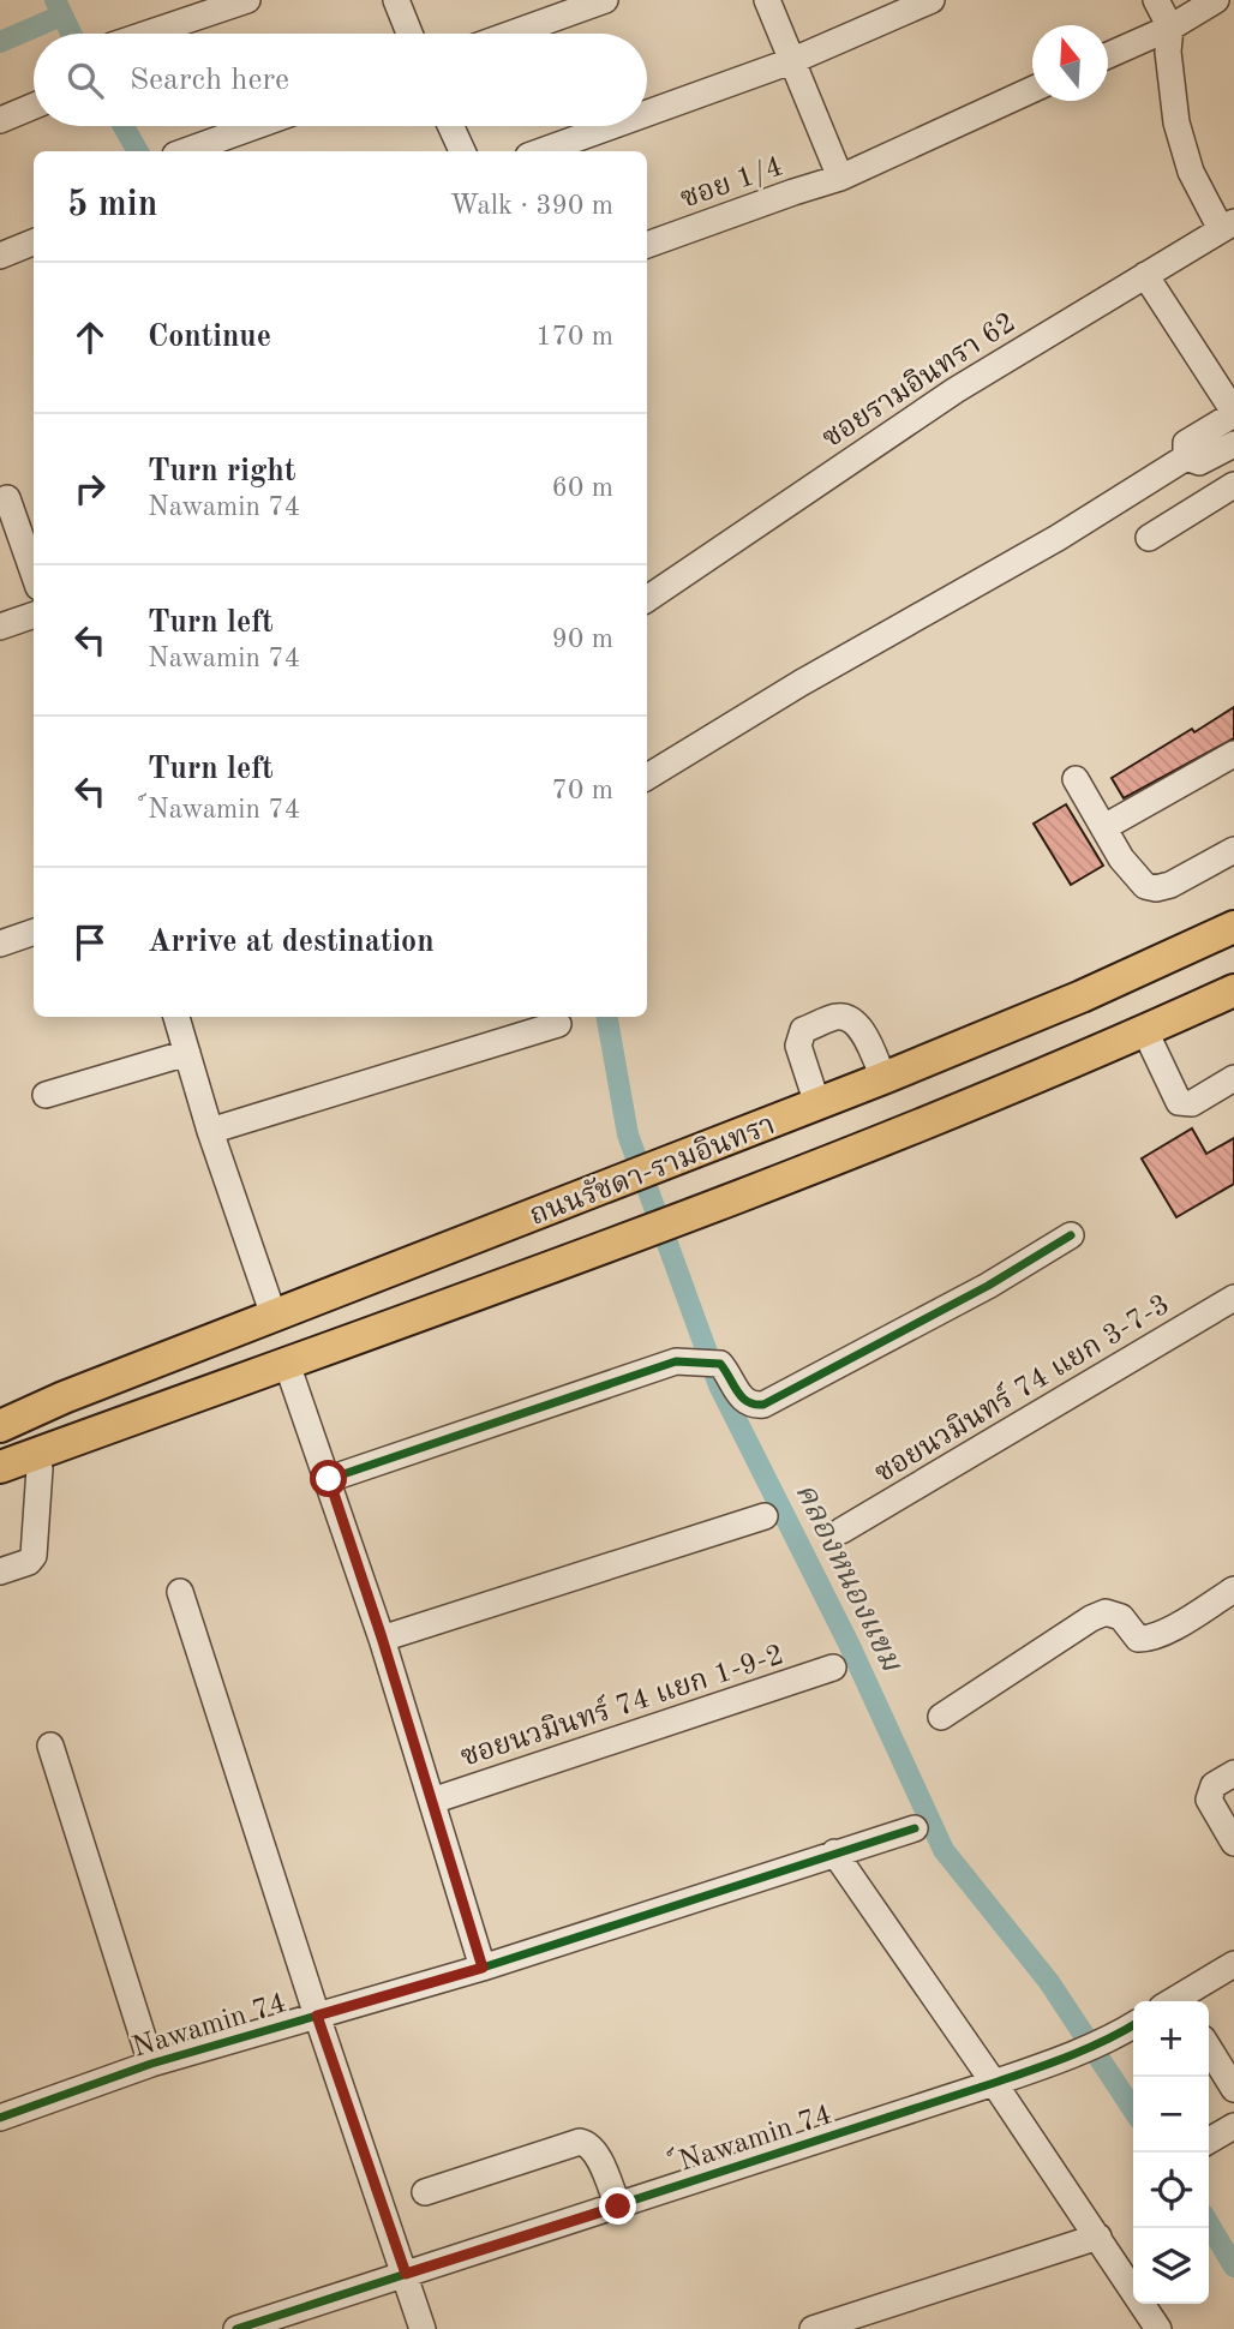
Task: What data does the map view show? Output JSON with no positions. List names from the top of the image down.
{
  "streets": {
    "main road": ["ถนนรัชดา-รามอินทรา"],
    "street": [
      "ซอย 1/4",
      "ซอยรามอินทรา 62",
      "ซอยนวมินทร์ 74 แยก 3-7-3",
      "ซอยนวมินทร์ 74 แยก 1-9-2",
      "Nawamin 74",
      "์Nawamin 74"
    ]
  },
  "crossings": [
    ["Nawamin 74", "์Nawamin 74"]
  ],
  "water": ["คลองหนองแขม"],
  "north": "top",
  "page": {
    "search": "Search here",
    "heading": ["5 min", "Walk · 390 m"],
    "list": [
      ["Continue", "170 m"],
      ["Turn right", "Nawamin 74", "60 m"],
      ["Turn left", "Nawamin 74", "90 m"],
      ["Turn left", "์Nawamin 74", "70 m"],
      "Arrive at destination"
    ],
    "map_buttons": ["+", "−"]
  }
}
